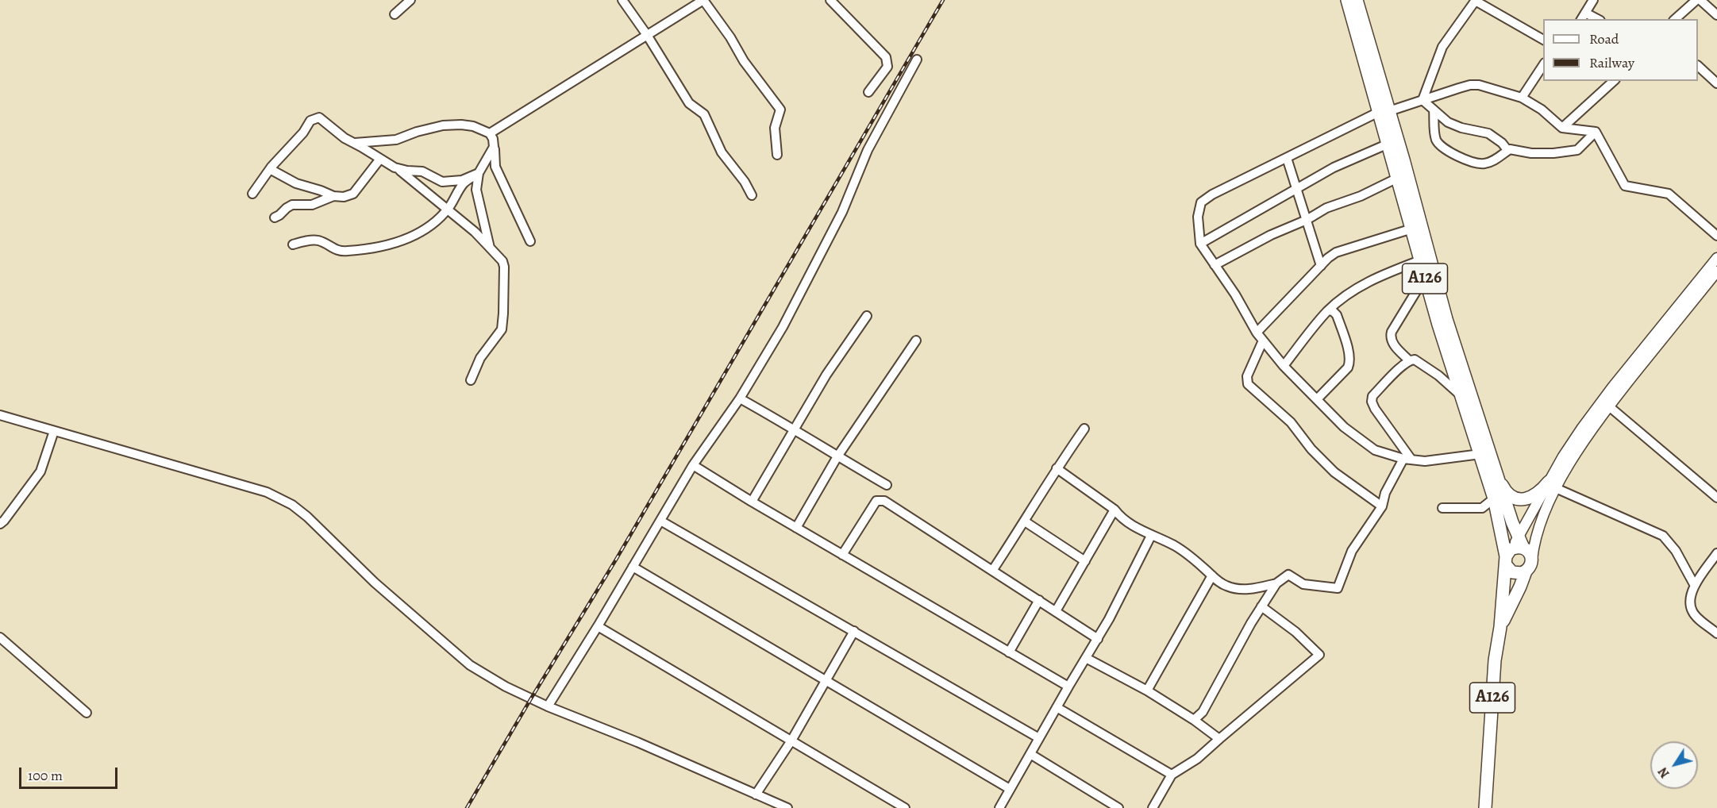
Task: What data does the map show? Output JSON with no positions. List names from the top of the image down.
{
  "streets": {
    "highway": ["A126"]
  },
  "legend": ["Road", "Railway"],
  "scale_bar": "100 m",
  "north": "bottom left"
}
